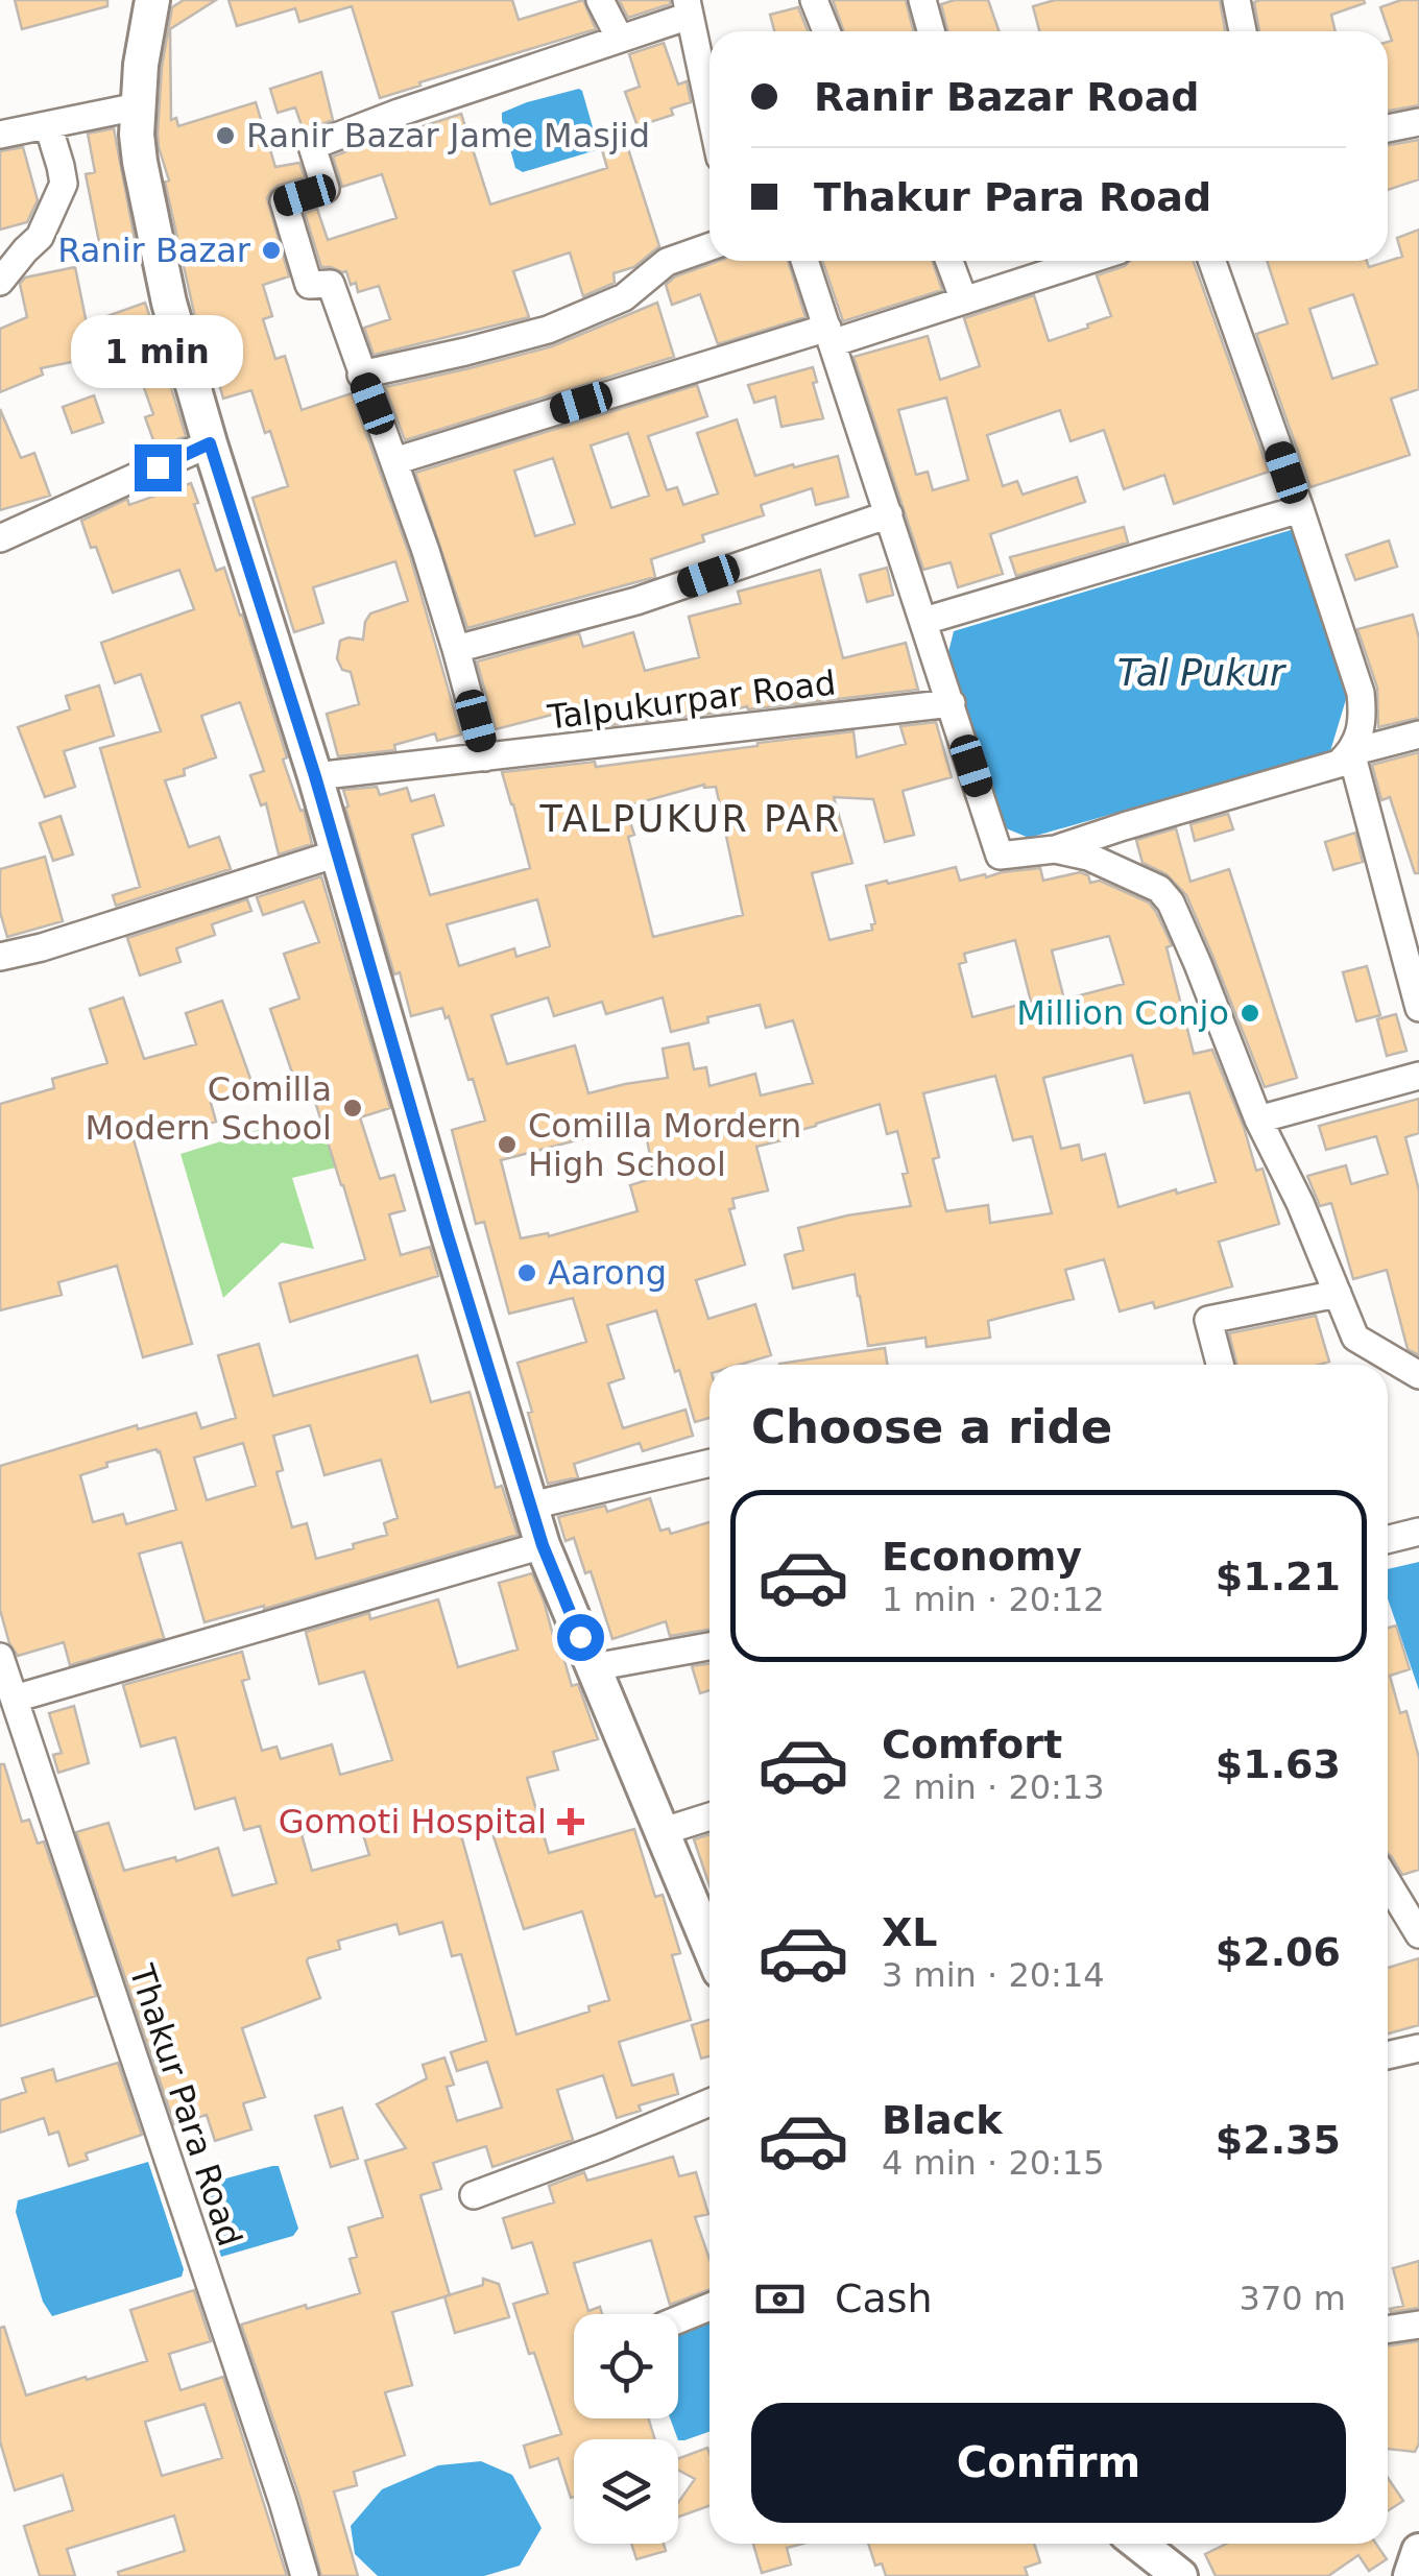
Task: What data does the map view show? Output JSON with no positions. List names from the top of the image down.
{
  "streets": {
    "street": ["Talpukurpar Road", "Thakur Para Road"]
  },
  "districts": ["TALPUKUR PAR"],
  "water": ["Tal Pukur"],
  "places": {
    "other": [
      "Ranir Bazar Jame Masjid",
      "Ranir Bazar",
      "Million Conjo",
      "Comilla Modern School",
      "Comilla Mordern High School",
      "Aarong"
    ],
    "health": ["Gomoti Hospital"]
  },
  "page": {
    "banner": ["Ranir Bazar Road", "Thakur Para Road"],
    "bubble": "1 min",
    "heading": "Choose a ride",
    "list": [
      {
        "name": "Economy",
        "note": "1 min · 20:12",
        "value": "$1.21"
      },
      {
        "name": "Comfort",
        "note": "2 min · 20:13",
        "value": "$1.63"
      },
      {
        "name": "XL",
        "note": "3 min · 20:14",
        "value": "$2.06"
      },
      {
        "name": "Black",
        "note": "4 min · 20:15",
        "value": "$2.35"
      }
    ],
    "pay": ["Cash", "370 m"],
    "buttons": "Confirm"
  }
}
